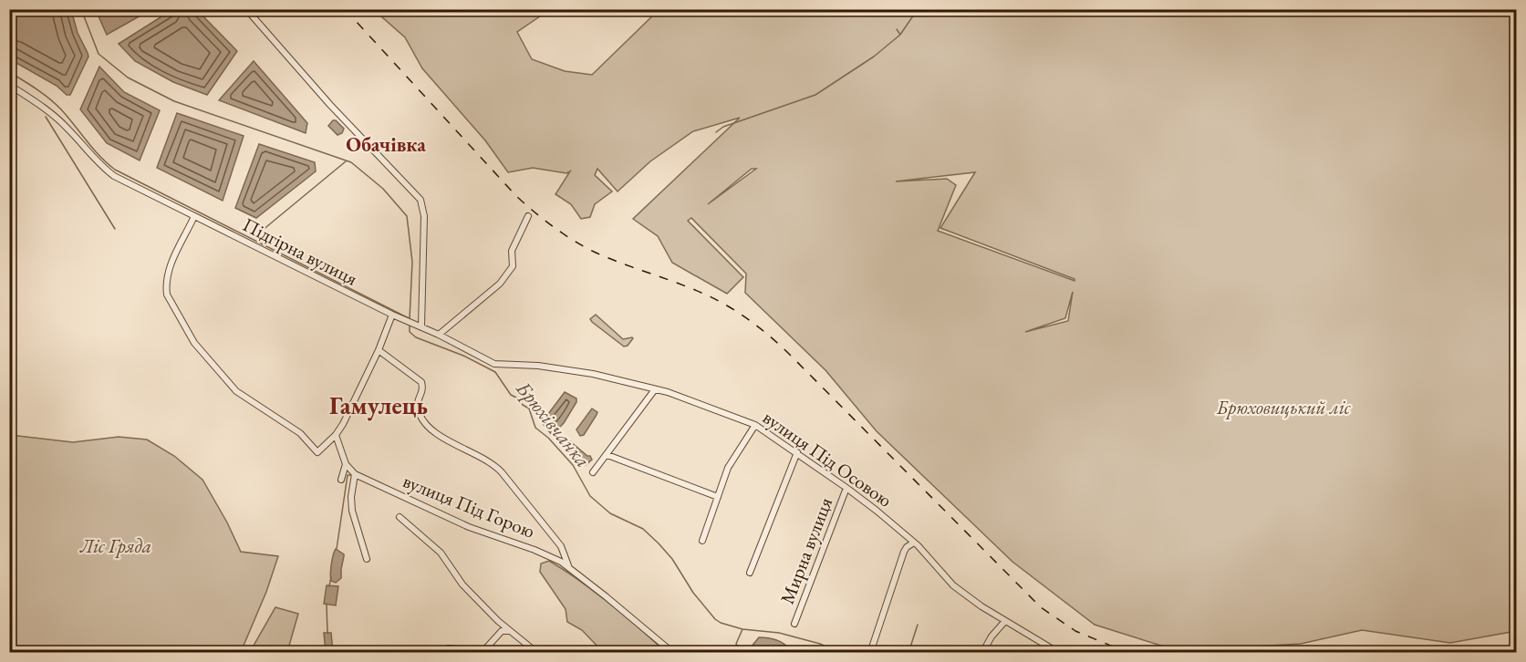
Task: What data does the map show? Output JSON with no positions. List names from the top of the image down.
{
  "streets": {
    "street": [
      "Підгірна вулиця",
      "вулиця Під Осовою",
      "вулиця Під Горою",
      "Мирна вулиця"
    ]
  },
  "crossings": [
    ["Підгірна вулиця", "вулиця Під Осовою"],
    ["вулиця Під Осовою", "Мирна вулиця"]
  ],
  "districts": ["Обачівка", "Гамулець"],
  "water": ["Брюхівчанка"],
  "parks": ["Брюховицький ліс", "Ліс Гряда"]
}
